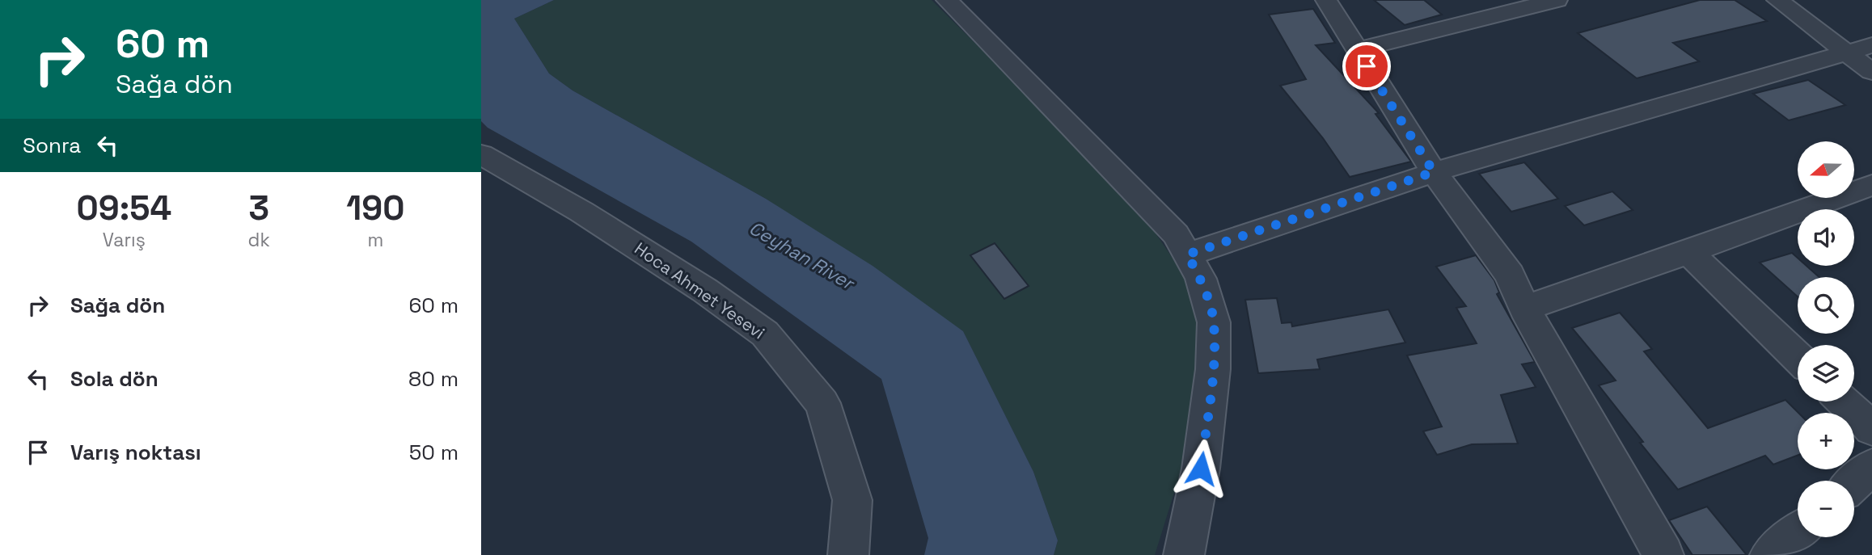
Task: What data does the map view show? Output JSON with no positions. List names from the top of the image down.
{
  "streets": {
    "street": ["Hoca Ahmet Yesevi"]
  },
  "water": ["Ceyhan River"],
  "north": "left",
  "page": {
    "turn": ["60 m", "Sağa dön"],
    "then": "Sonra",
    "map_buttons": ["+", "−"],
    "eta": [
      "09:54",
      "Varış",
      "3",
      "dk",
      "190",
      "m"
    ],
    "list": [
      {
        "name": "Sağa dön",
        "value": "60 m"
      },
      {
        "name": "Sola dön",
        "value": "80 m"
      },
      {
        "name": "Varış noktası",
        "value": "50 m"
      }
    ]
  }
}
